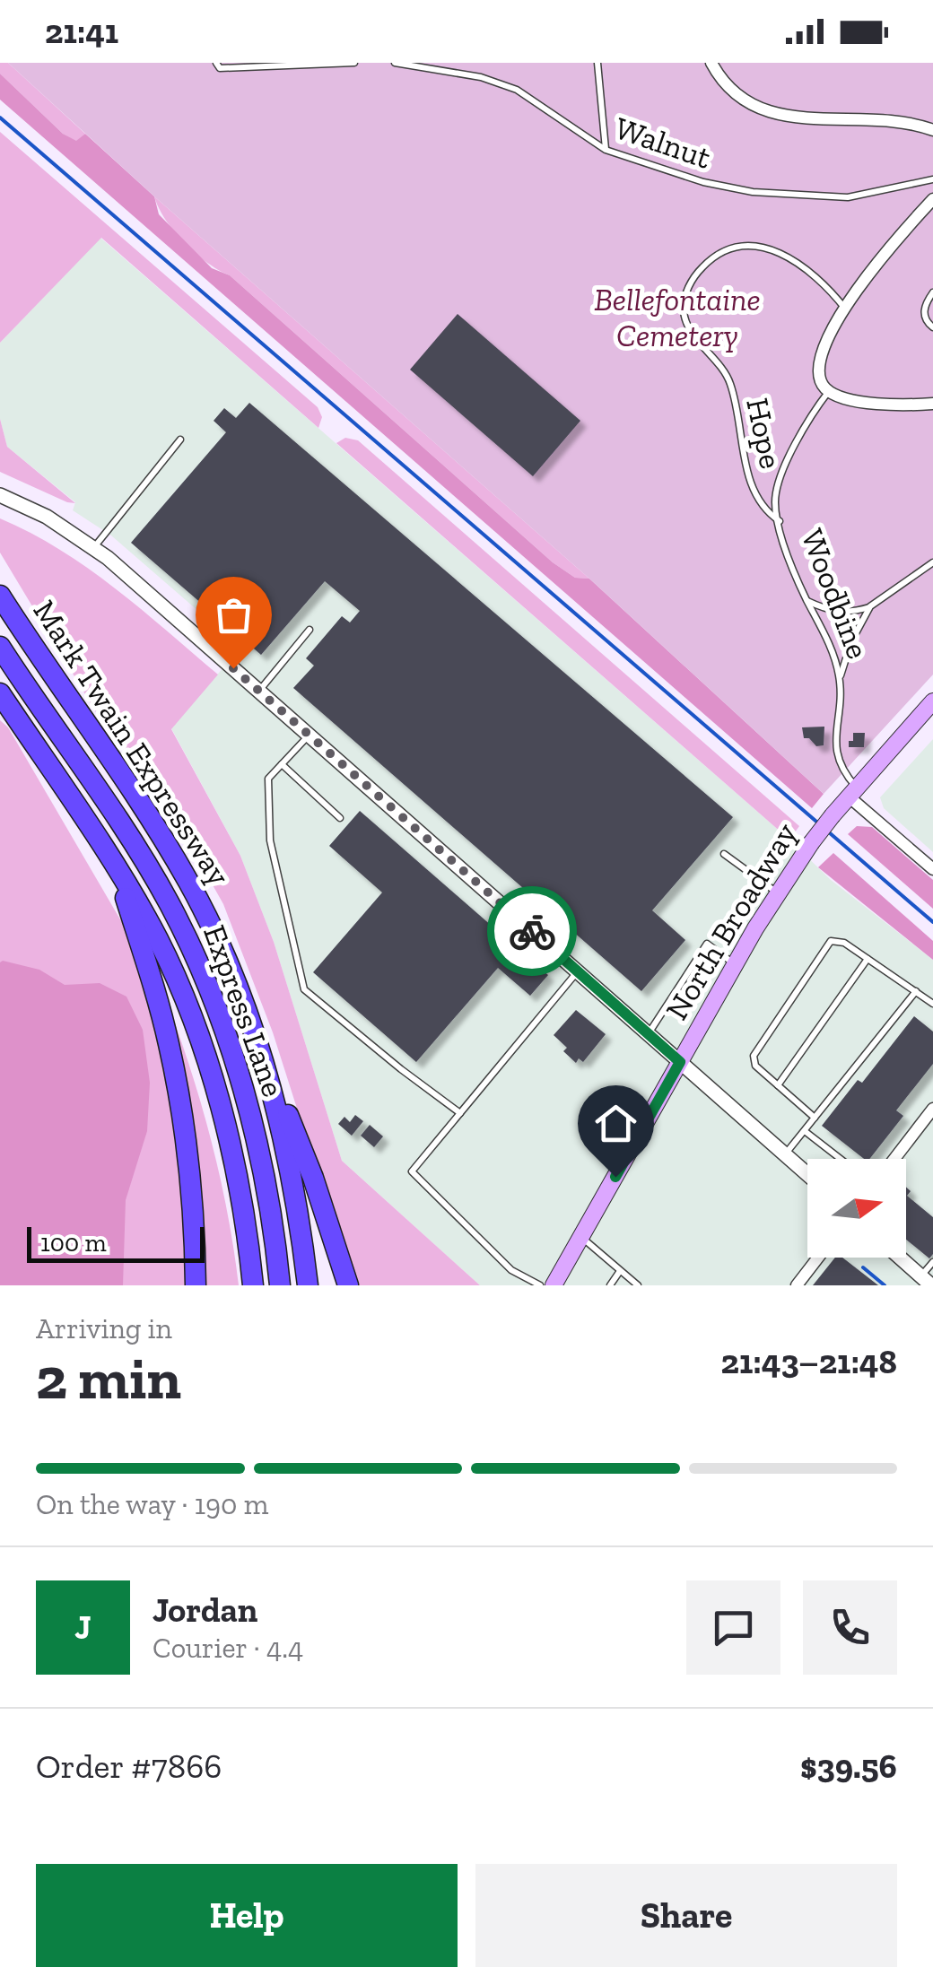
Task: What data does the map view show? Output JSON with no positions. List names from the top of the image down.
{
  "streets": {
    "highway": ["Mark Twain Expressway", "Express Lane"],
    "main road": ["North Broadway"],
    "lane": ["Walnut", "Hope", "Woodbine"]
  },
  "crossings": [
    ["Hope", "Woodbine"],
    ["Woodbine", "North Broadway"]
  ],
  "parks": ["Bellefontaine Cemetery"],
  "scale_bar": "100 m",
  "north": "right",
  "page": {
    "status": "21:41",
    "scale": "100 m",
    "heading": ["2 min", "Arriving in", "21:43–21:48"],
    "panel": [
      "Jordan",
      "Courier · 4.4",
      "Order #7866",
      "$39.56"
    ],
    "bar": "On the way · 190 m",
    "round": "J",
    "buttons": ["Help", "Share"]
  }
}
